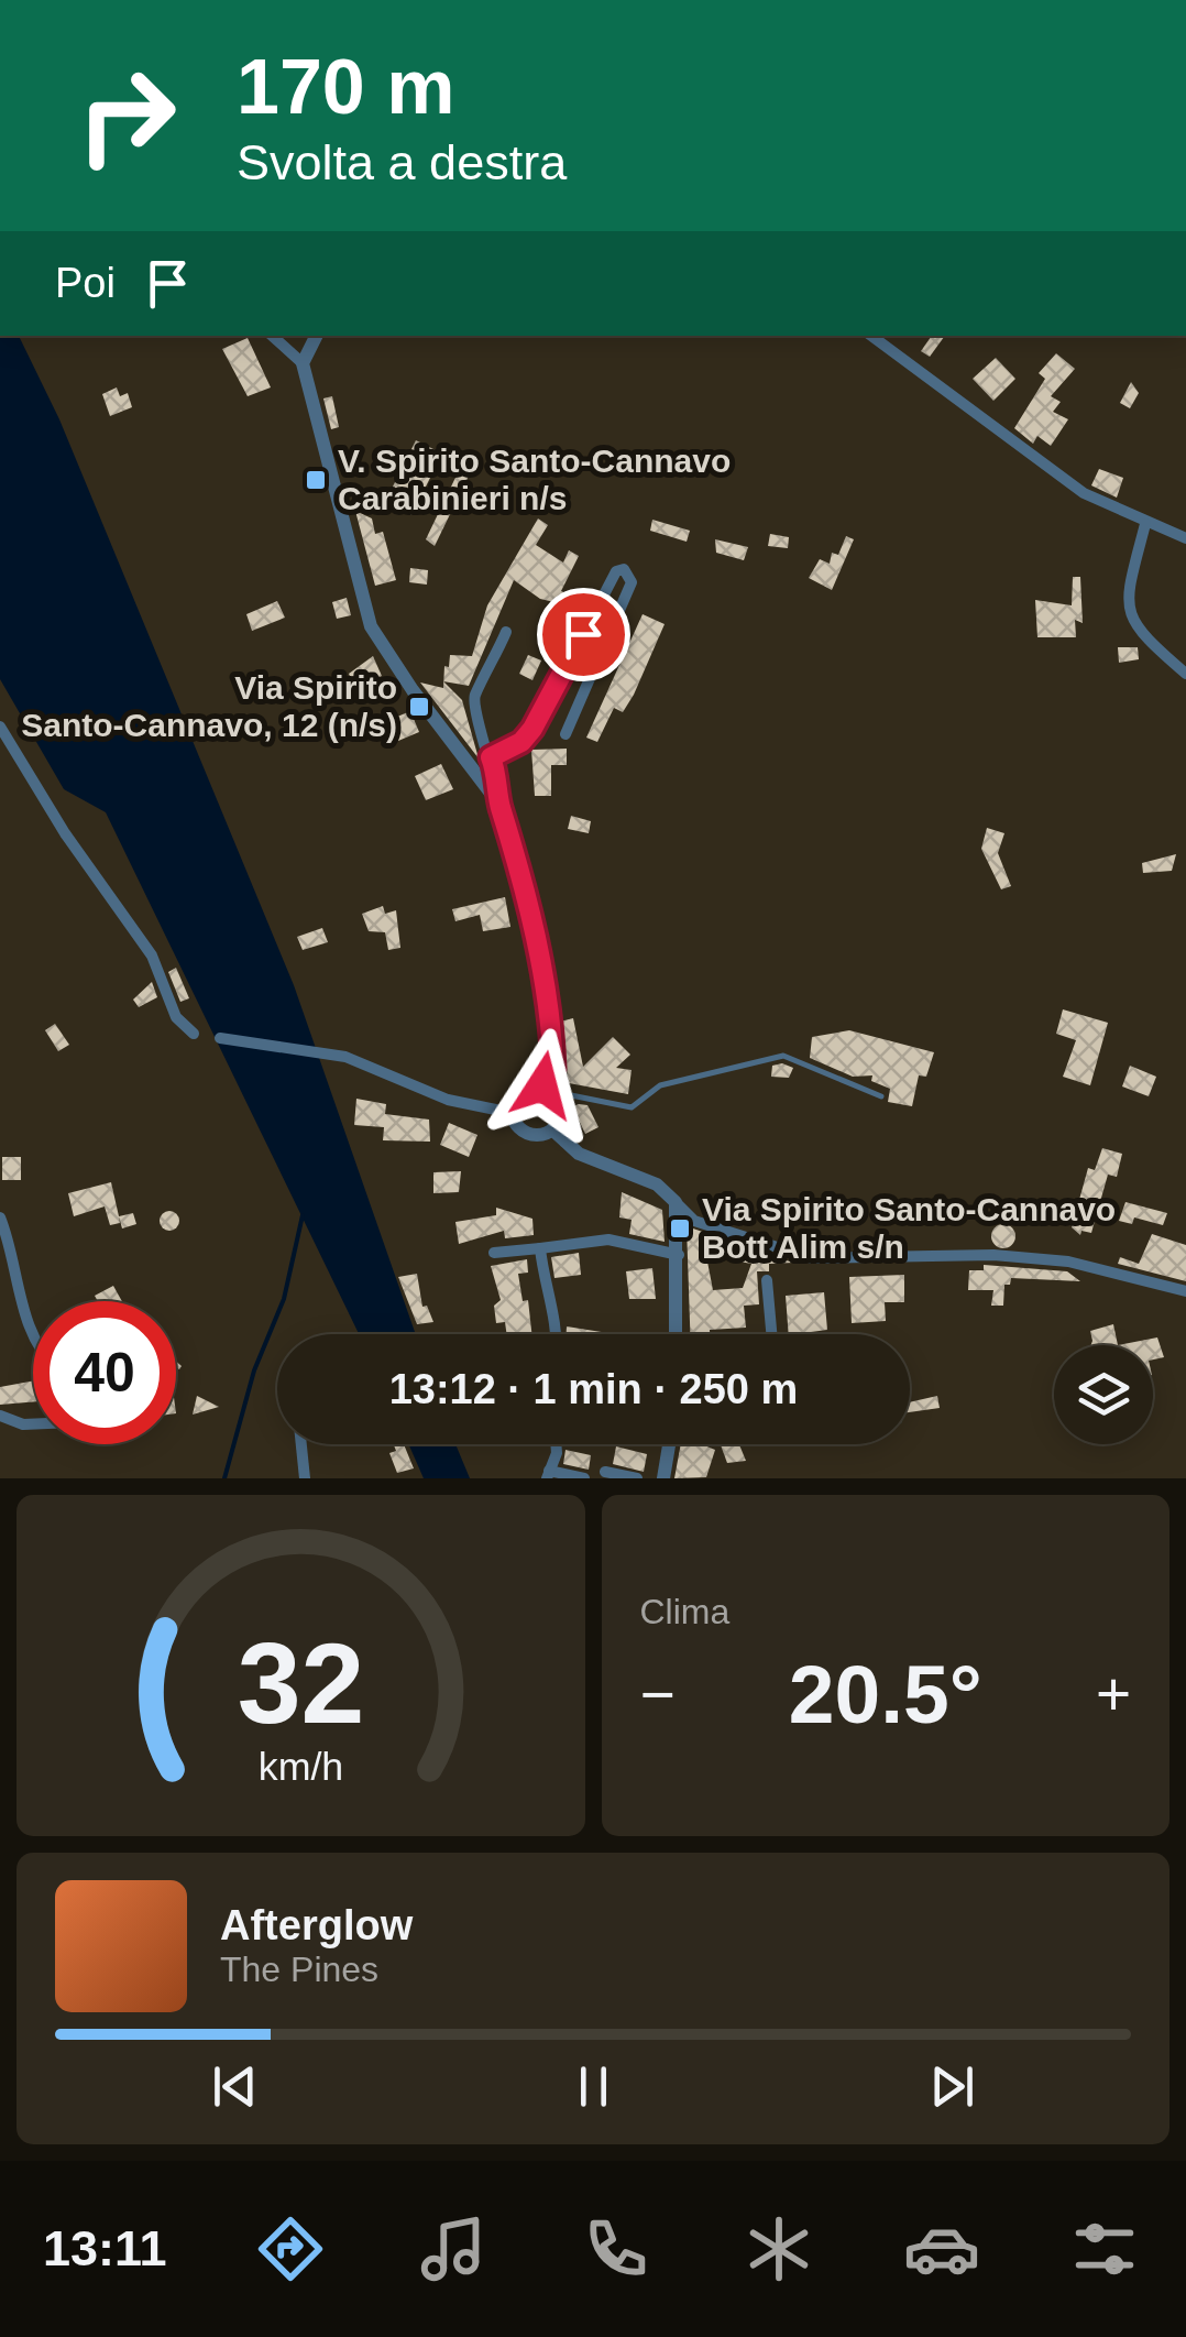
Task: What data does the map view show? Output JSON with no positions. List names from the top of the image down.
{
  "places": {
    "transit": ["V. Spirito Santo-Cannavo Carabinieri n/s", "Via Spirito Santo-Cannavo, 12 (n/s)", "Via Spirito Santo-Cannavo Bott Alim s/n"]
  },
  "page": {
    "turn": ["170 m", "Svolta a destra"],
    "then": "Poi",
    "limit": "40",
    "trip": "13:12 · 1 min · 250 m",
    "tile": "Clima",
    "heat": ["−", "20.5°", "+"],
    "song": ["Afterglow", "The Pines"],
    "tabs": "13:11",
    "gauge": ["32", "km/h"]
  }
}
